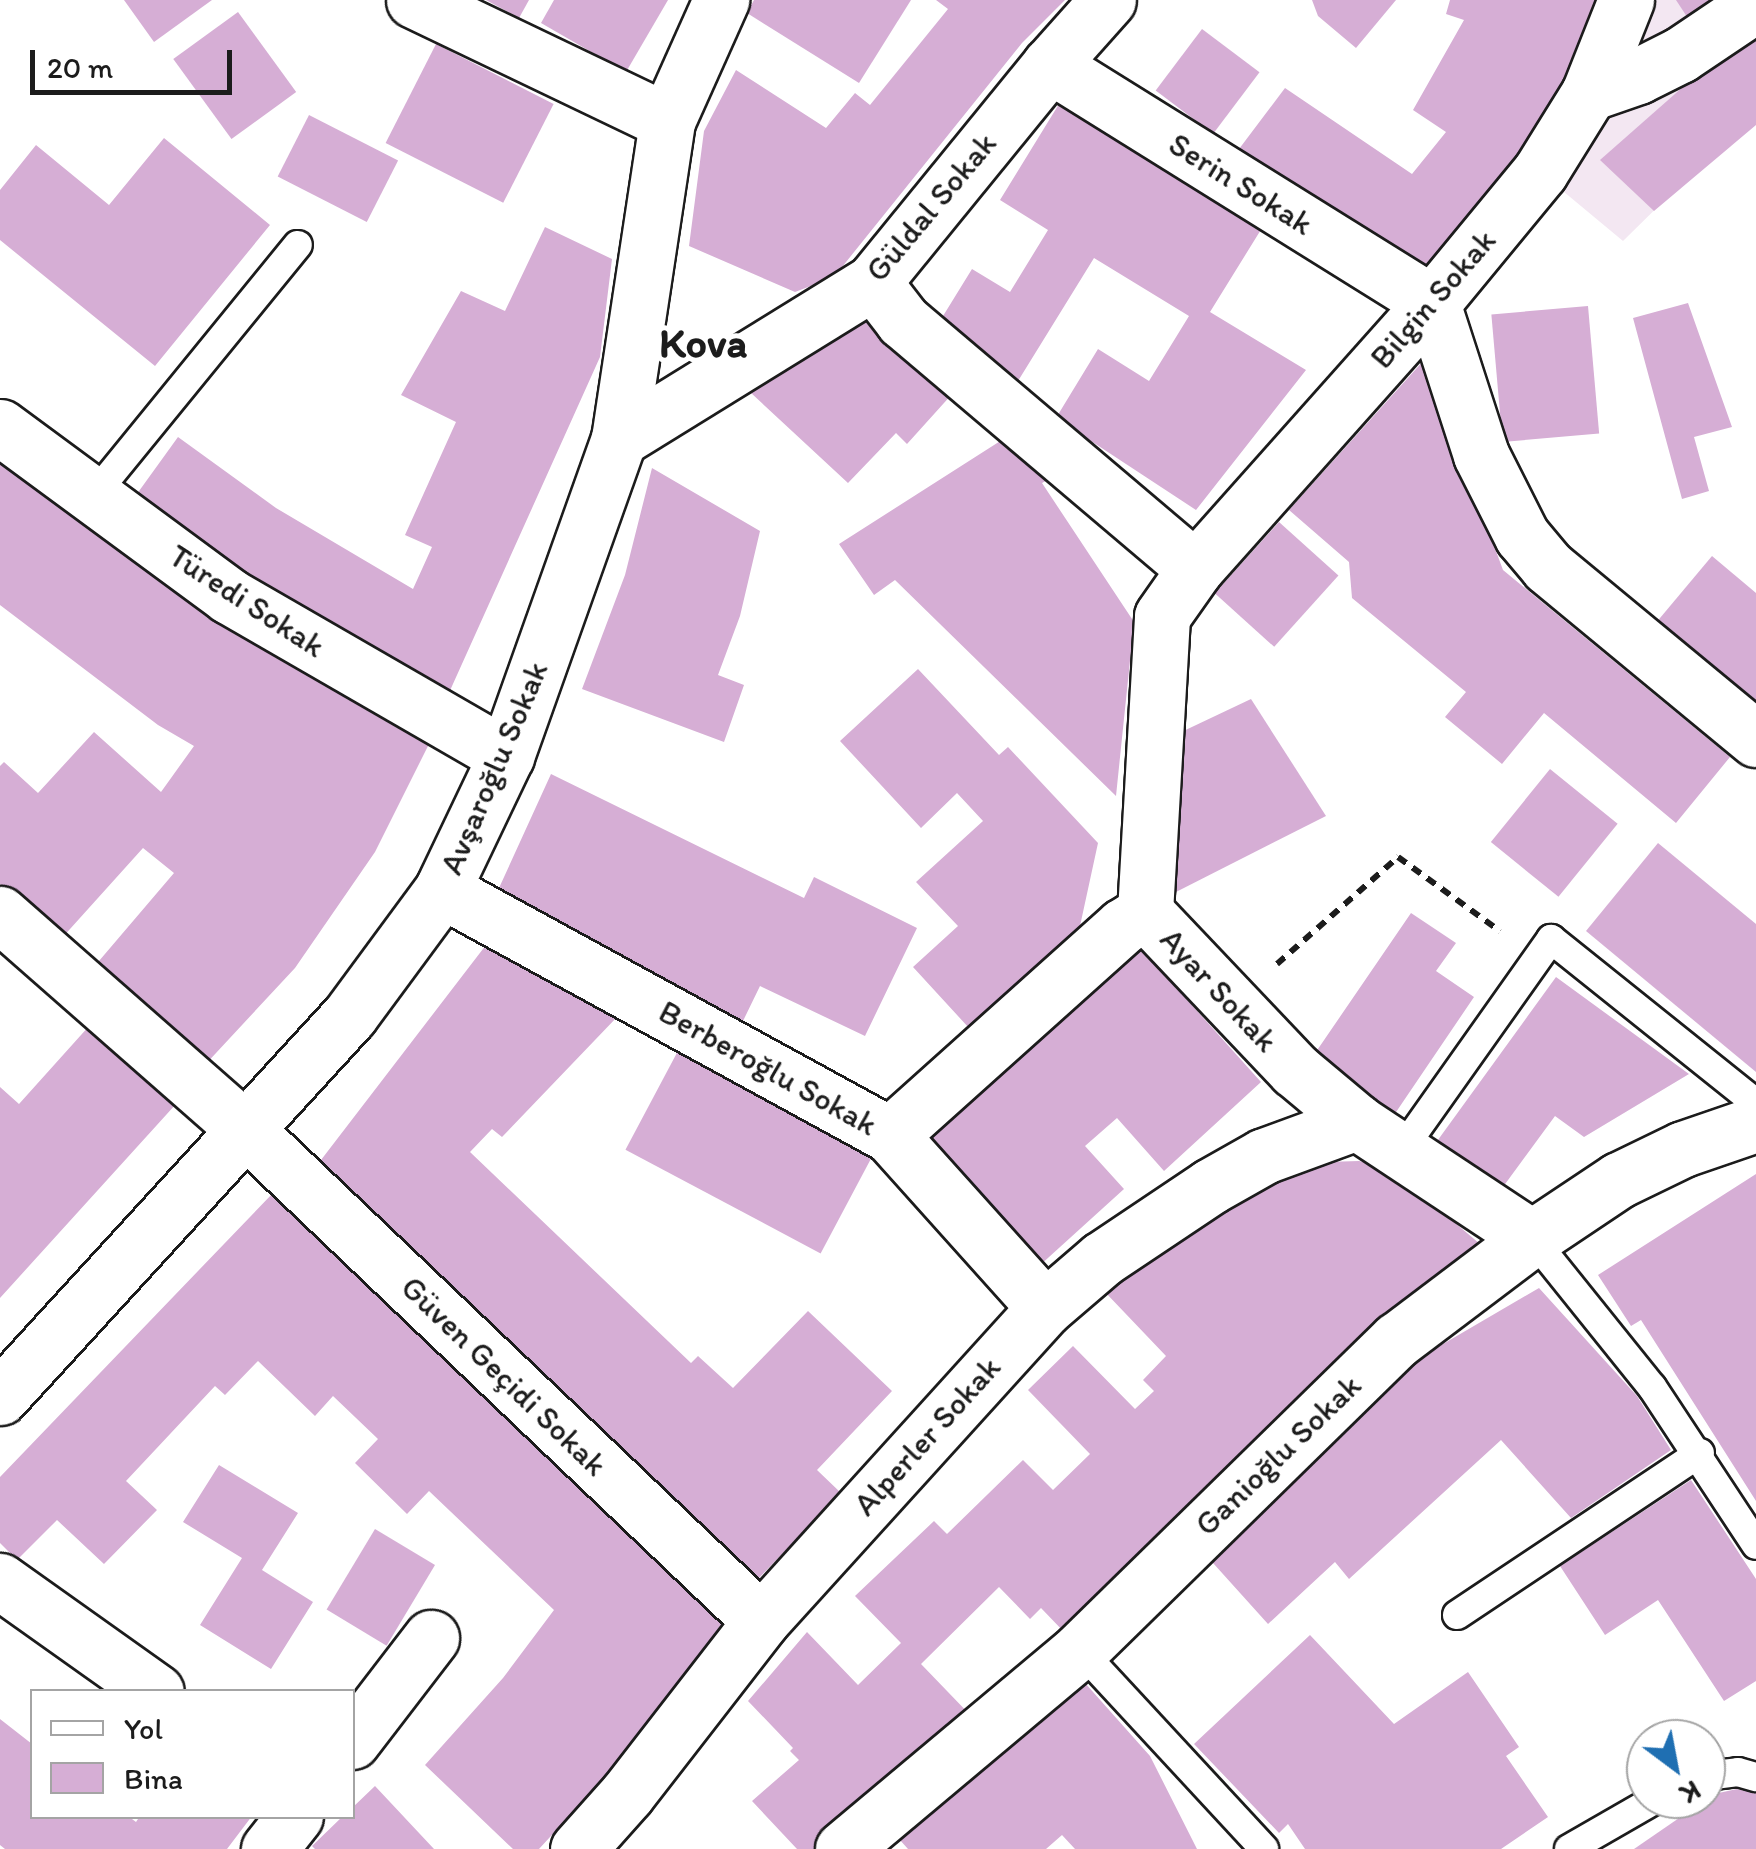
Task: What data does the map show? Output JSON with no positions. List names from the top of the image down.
{
  "streets": {
    "street": [
      "Serin Sokak",
      "Güldal Sokak",
      "Bilgin Sokak",
      "Türedi Sokak",
      "Avşaroğlu Sokak",
      "Ayar Sokak",
      "Berberoğlu Sokak",
      "Güven Geçidi Sokak",
      "Alperler Sokak",
      "Ganioğlu Sokak"
    ]
  },
  "crossings": [
    ["Serin Sokak", "Güldal Sokak"],
    ["Serin Sokak", "Bilgin Sokak"],
    ["Güldal Sokak", "Avşaroğlu Sokak"],
    ["Bilgin Sokak", "Ayar Sokak"],
    ["Türedi Sokak", "Avşaroğlu Sokak"],
    ["Avşaroğlu Sokak", "Berberoğlu Sokak"],
    ["Avşaroğlu Sokak", "Güven Geçidi Sokak"],
    ["Ayar Sokak", "Alperler Sokak"],
    ["Ayar Sokak", "Ganioğlu Sokak"],
    ["Berberoğlu Sokak", "Alperler Sokak"],
    ["Güven Geçidi Sokak", "Alperler Sokak"]
  ],
  "districts": ["Kova"],
  "legend": ["Yol", "Bina"],
  "scale_bar": "20 m",
  "north": "bottom right"
}
